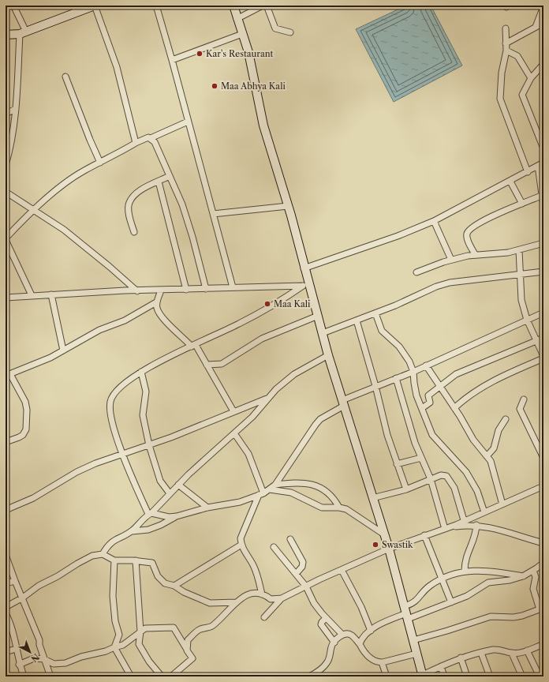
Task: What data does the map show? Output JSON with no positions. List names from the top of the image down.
{
  "places": [
    "Kar's Restaurant",
    "Maa Abhya Kali",
    "Maa Kali",
    "Swastik"
  ],
  "north": "bottom right"
}
